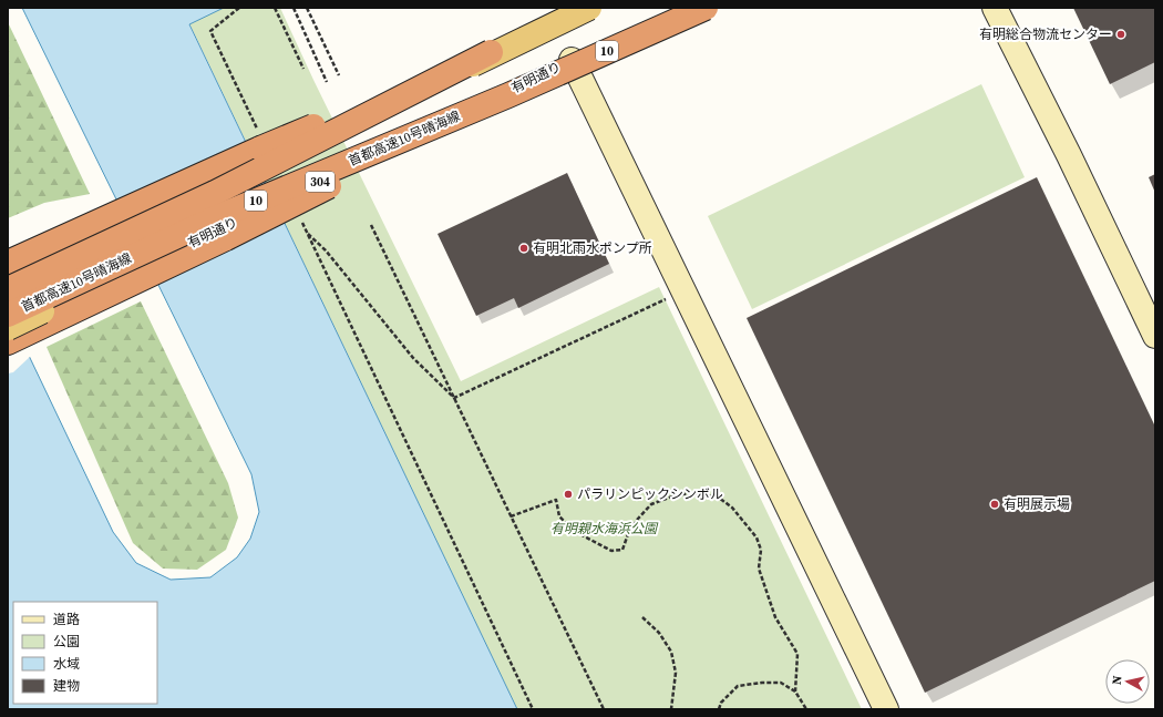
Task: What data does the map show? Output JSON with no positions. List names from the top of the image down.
{
  "streets": {
    "highway": ["10", "首都高速10号晴海線"],
    "main road": ["有明通り", "304"]
  },
  "crossings": [
    ["10", "首都高速10号晴海線"]
  ],
  "parks": ["有明親水海浜公園"],
  "places": [
    "有明総合物流センター",
    "有明北雨水ポンプ所",
    "パラリンピックシンボル",
    "有明展示場"
  ],
  "legend": [
    "道路",
    "公園",
    "水域",
    "建物"
  ],
  "north": "left"
}
